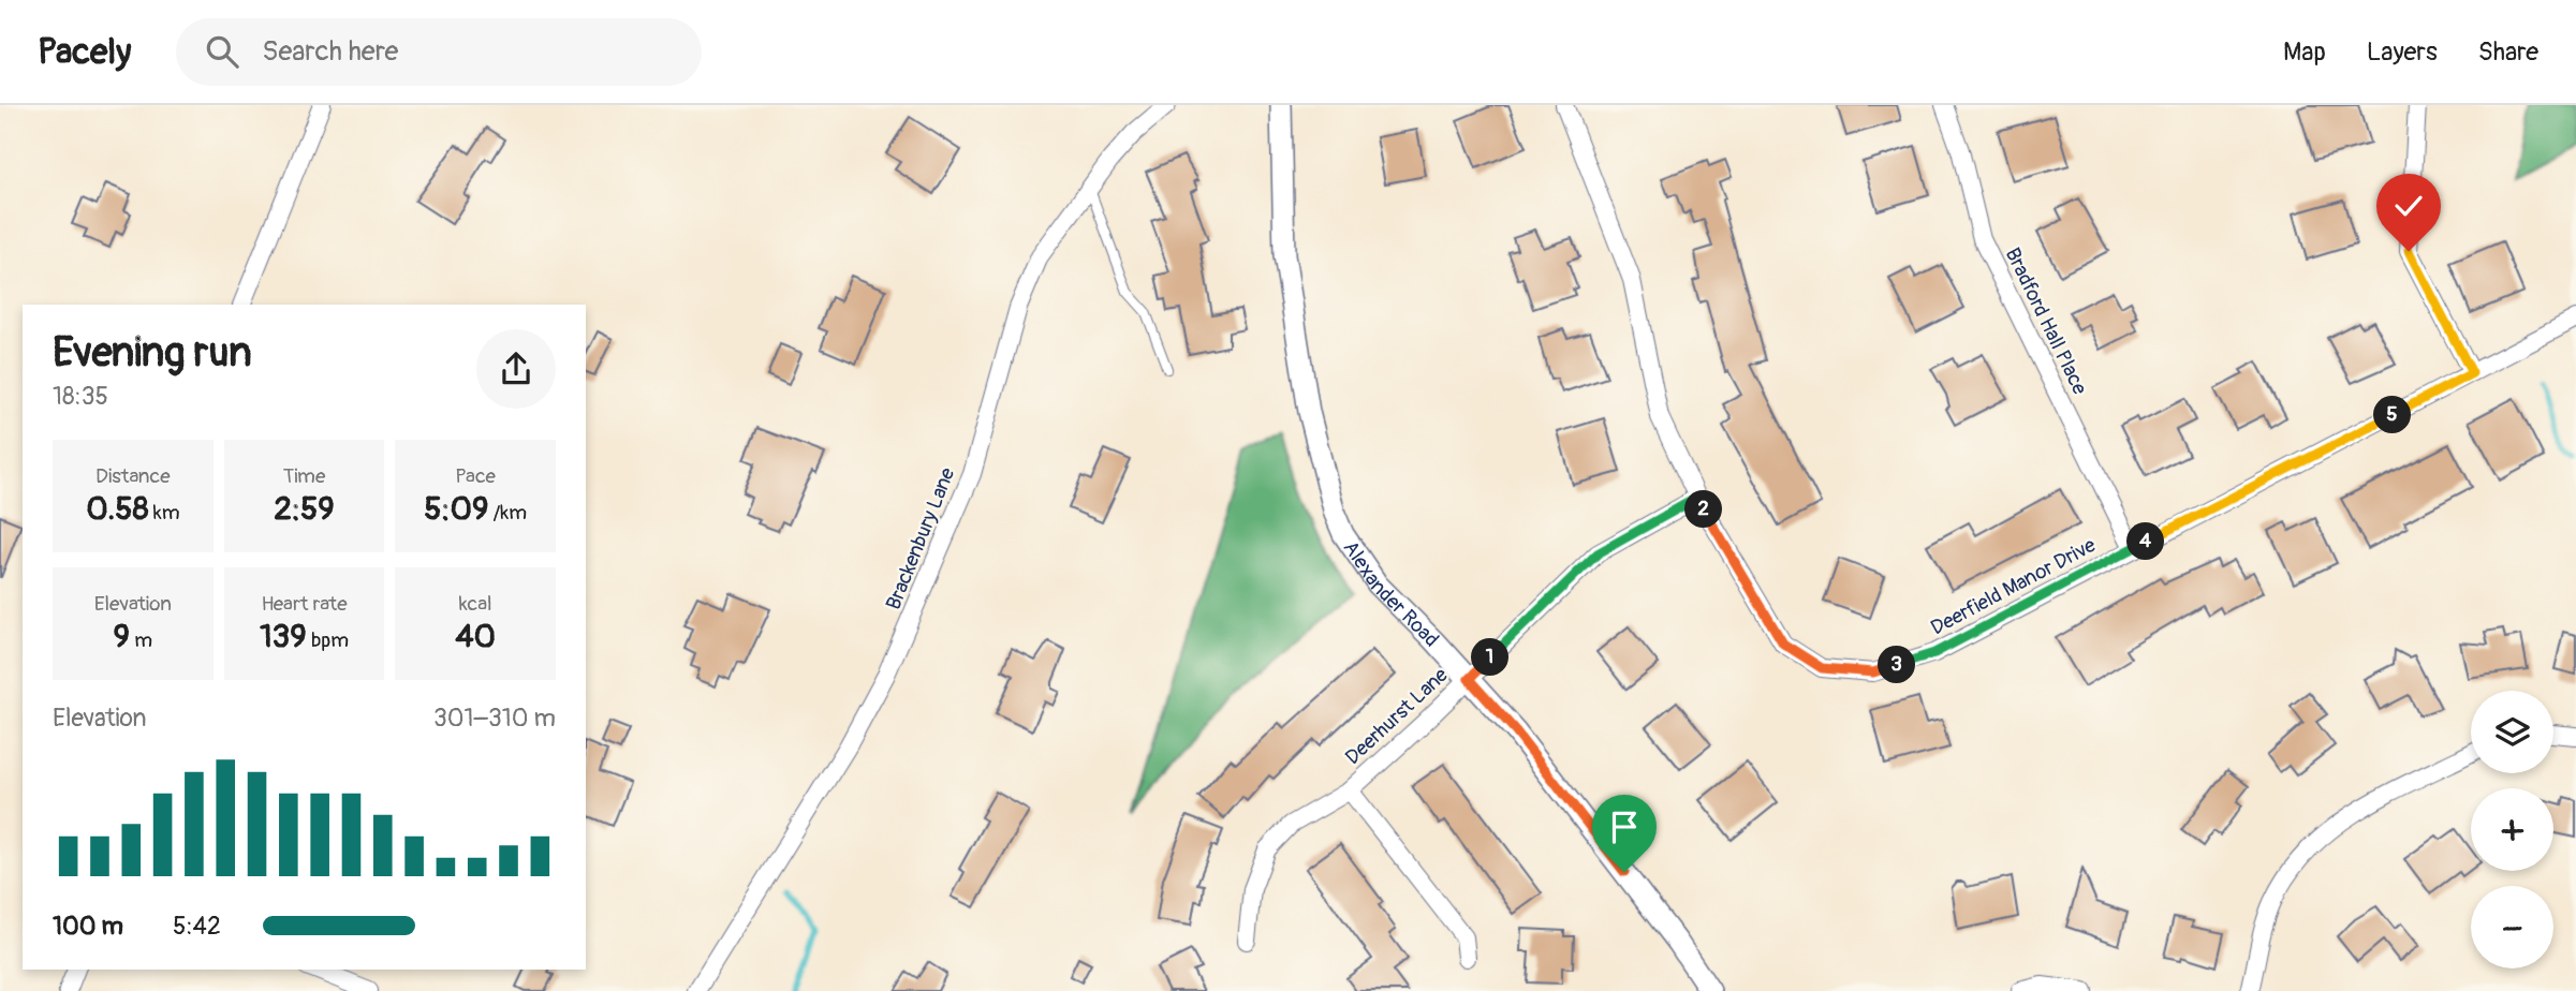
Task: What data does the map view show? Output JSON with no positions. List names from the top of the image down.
{
  "streets": {
    "street": [
      "Bradford Hall Place",
      "Brackenbury Lane",
      "Deerfield Manor Drive",
      "Alexander Road",
      "Deerhurst Lane"
    ]
  },
  "crossings": [
    ["Bradford Hall Place", "Deerfield Manor Drive"],
    ["Deerfield Manor Drive", "Deerhurst Lane"],
    ["Alexander Road", "Deerhurst Lane"]
  ],
  "page": {
    "header": "Pacely",
    "search": "Search here",
    "nav": ["Map", "Layers", "Share"],
    "heading": ["Evening run", "18:35"],
    "pins": [
      "5",
      "2",
      "4",
      "1",
      "3"
    ],
    "stats": [
      ["Distance", "0.58 km"],
      ["Time", "2:59"],
      ["Pace", "5:09 /km"],
      ["Elevation", "9 m"],
      ["Heart rate", "139 bpm"],
      ["kcal", "40"]
    ],
    "chart": ["Elevation", "301–310 m"],
    "map_buttons": ["+", "−"],
    "list": [
      {
        "name": "100 m",
        "note": "5:42"
      }
    ]
  }
}
